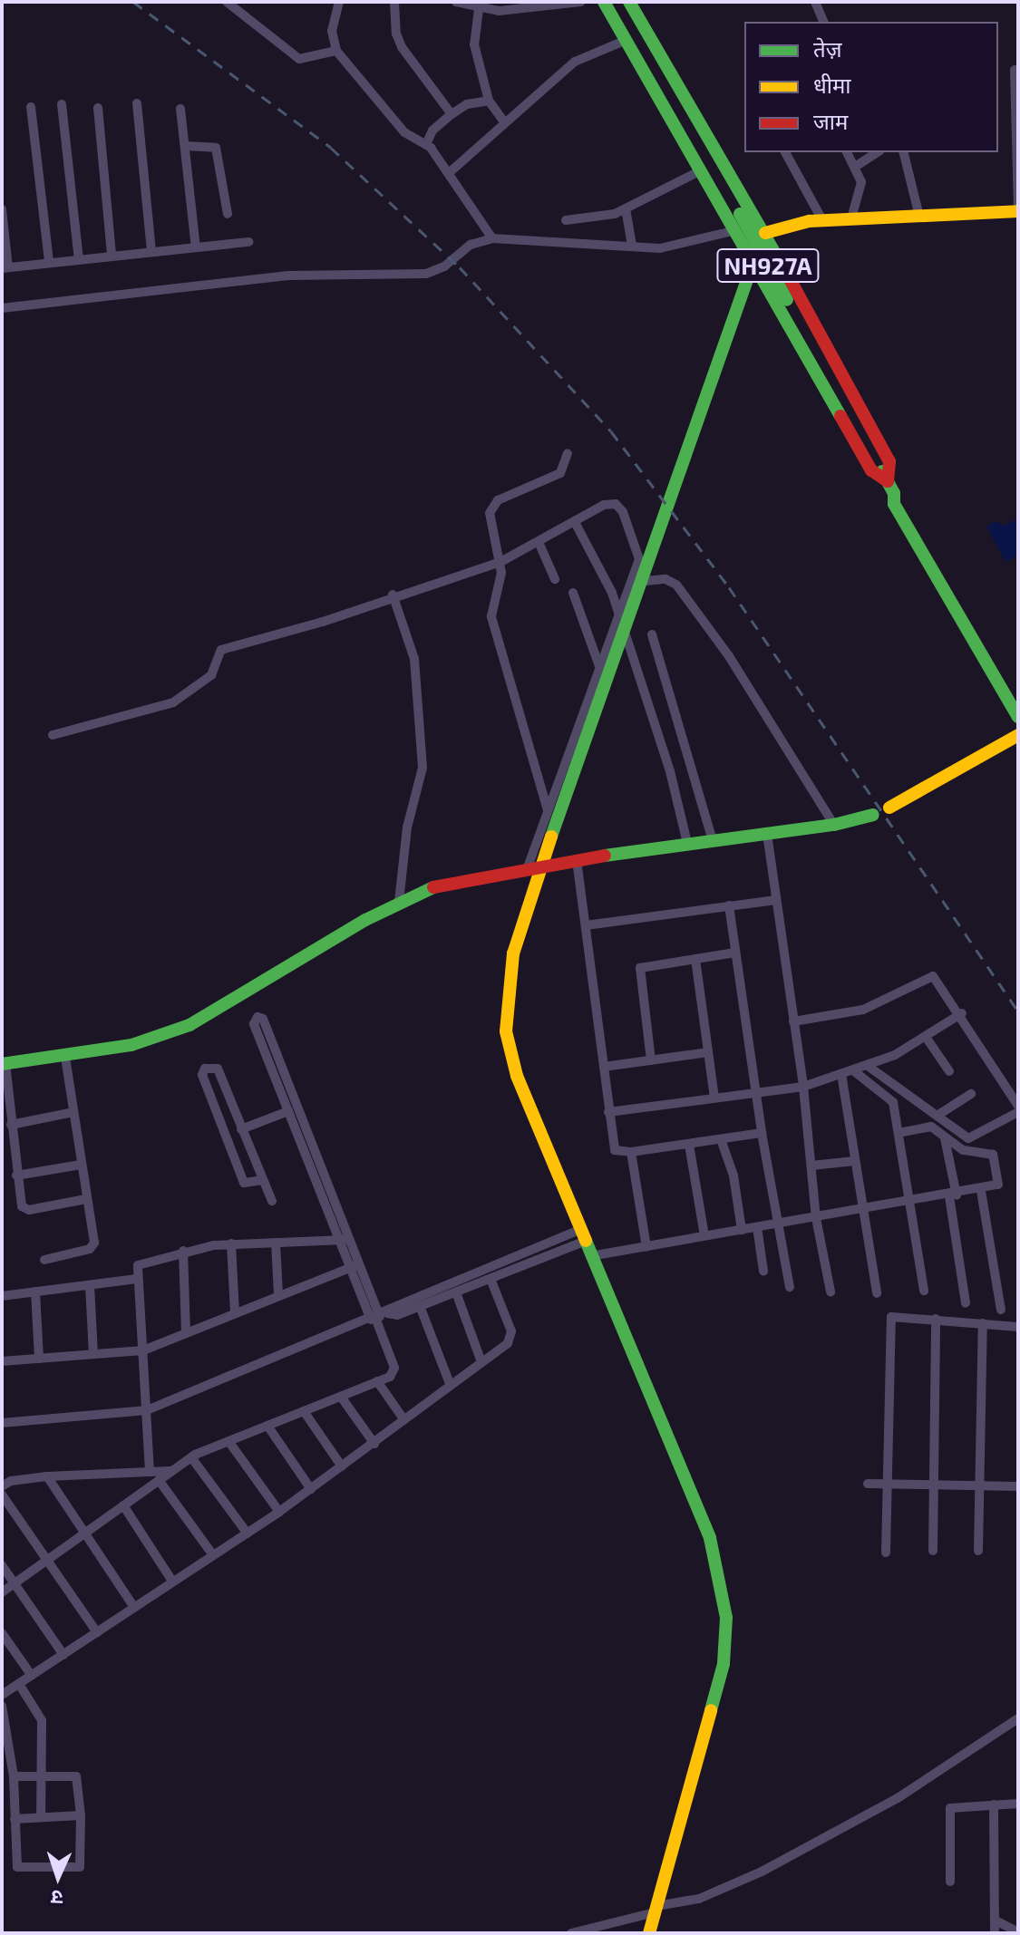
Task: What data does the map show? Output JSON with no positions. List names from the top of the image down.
{
  "streets": {
    "main road": ["NH927A"]
  },
  "legend": ["तेज़", "धीमा", "जाम"],
  "north": "bottom"
}
